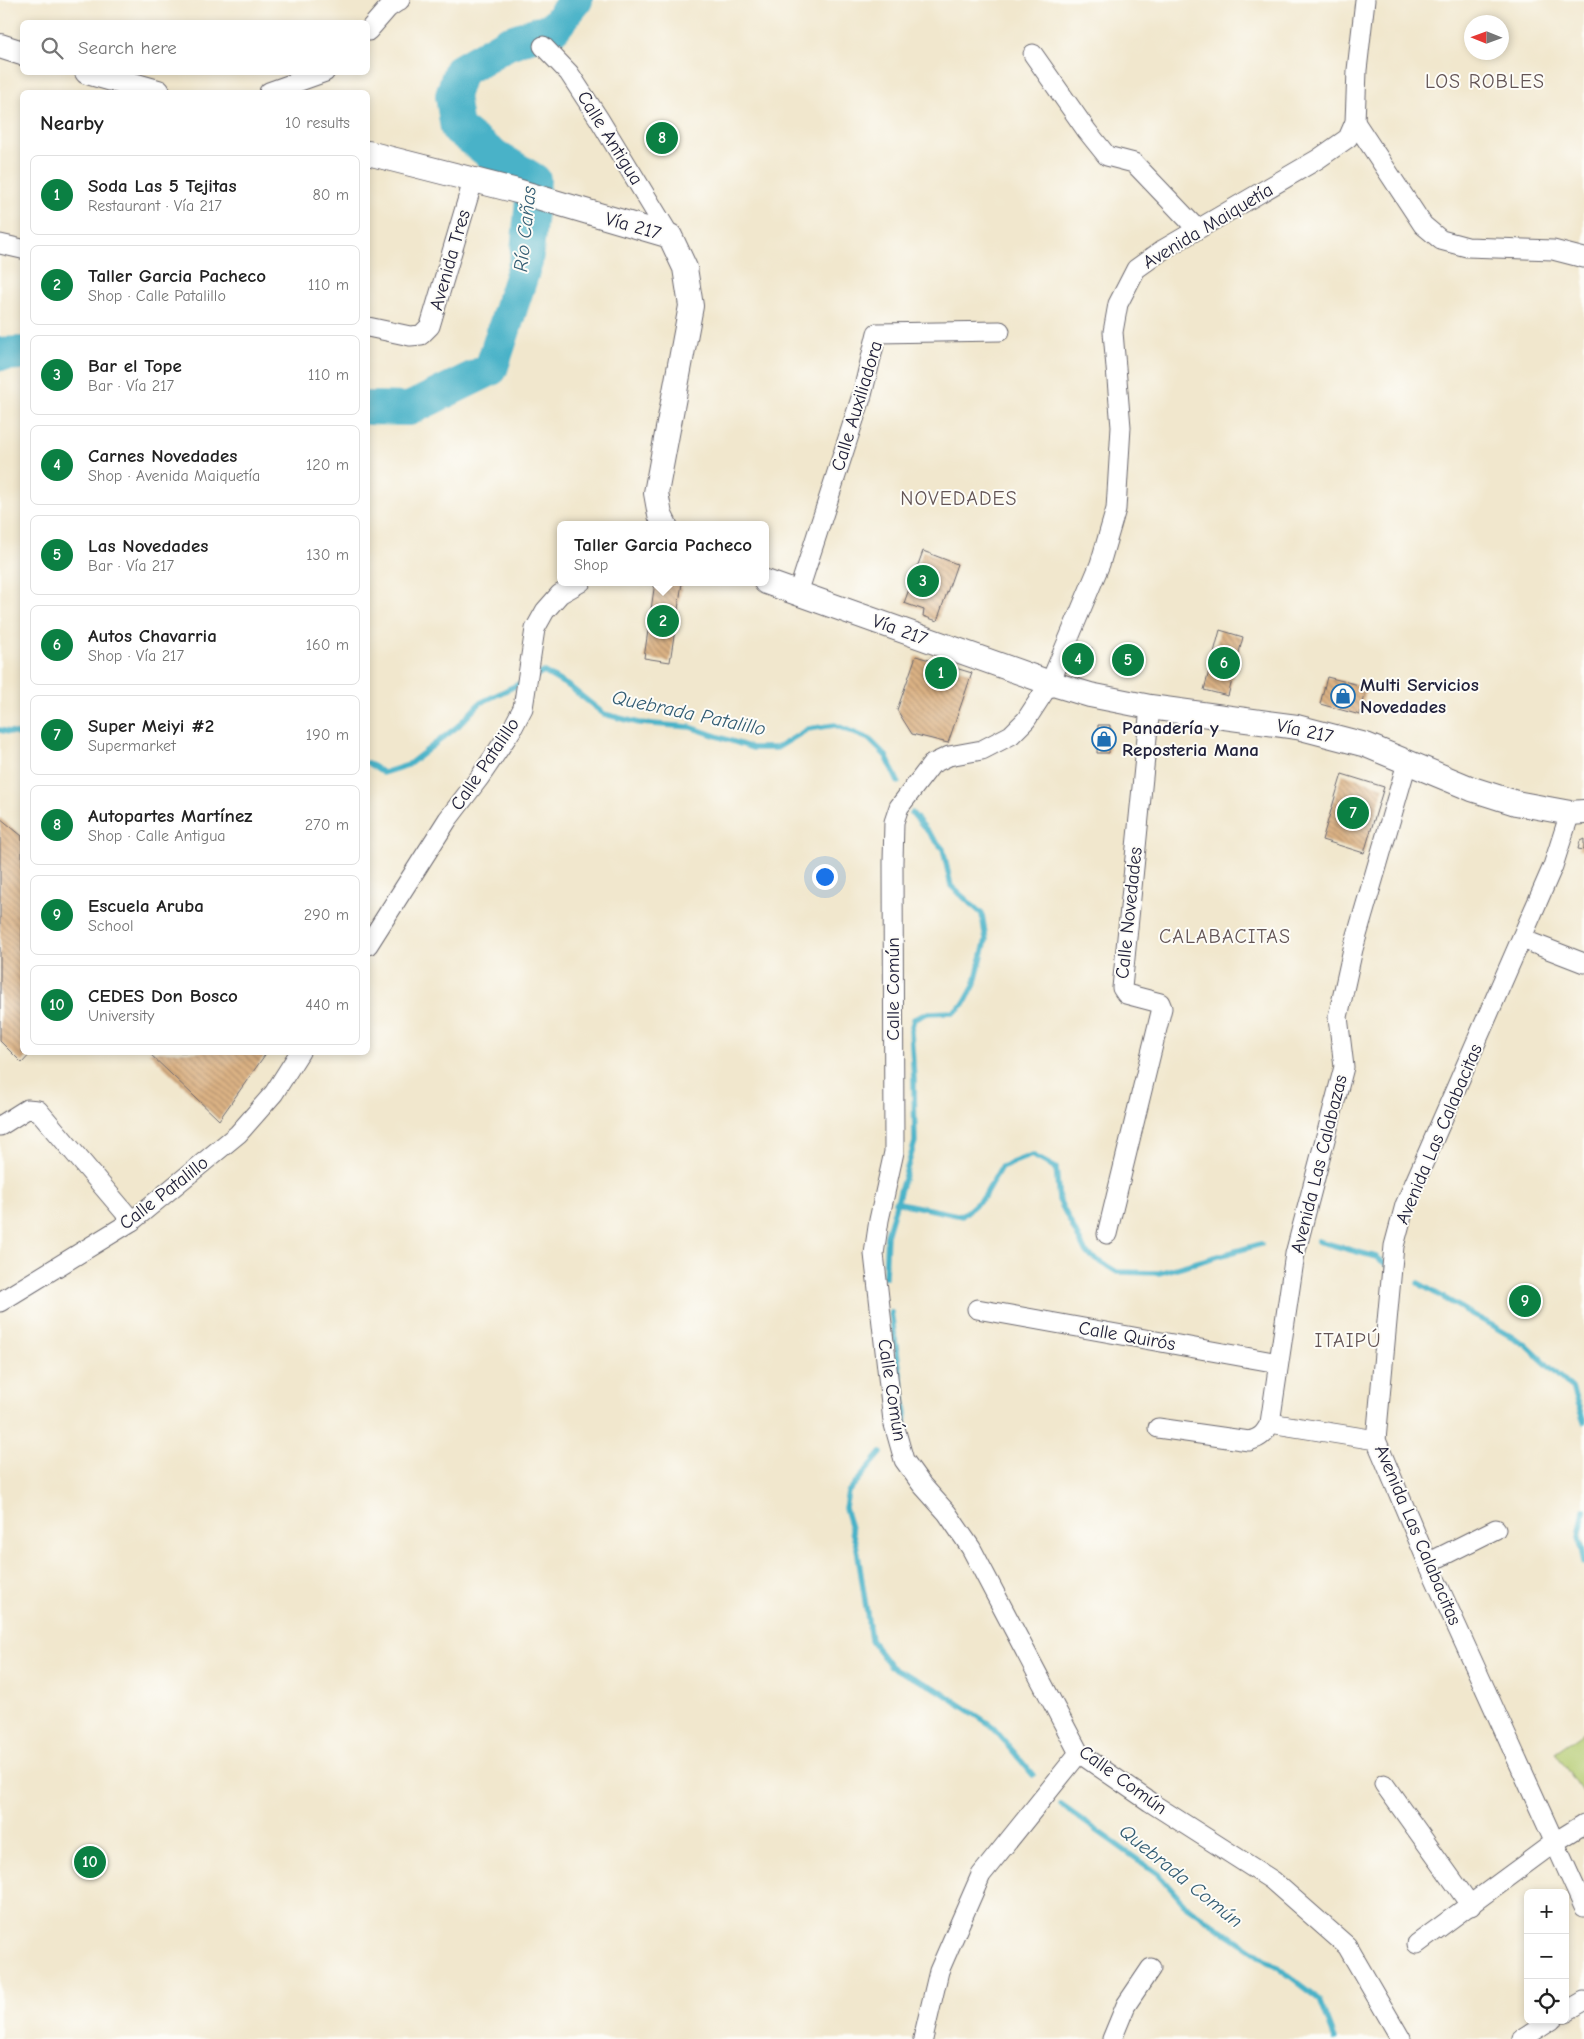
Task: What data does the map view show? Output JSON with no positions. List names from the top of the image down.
{
  "streets": {
    "main road": ["Vía 217"],
    "street": [
      "Calle Antigua",
      "Avenida Maiquetía",
      "Avenida Tres",
      "Calle Auxiliadora",
      "Calle Patalillo",
      "Calle Novedades",
      "Calle Común",
      "Avenida Las Calabacitas",
      "Avenida Las Calabazas",
      "Calle Quirós"
    ]
  },
  "crossings": [
    ["Calle Antigua", "Vía 217"],
    ["Vía 217", "Avenida Maiquetía"],
    ["Vía 217", "Avenida Tres"],
    ["Vía 217", "Calle Auxiliadora"],
    ["Vía 217", "Calle Novedades"],
    ["Vía 217", "Calle Común"],
    ["Vía 217", "Avenida Las Calabacitas"],
    ["Vía 217", "Avenida Las Calabazas"],
    ["Avenida Maiquetía", "Calle Común"],
    ["Avenida Las Calabazas", "Calle Quirós"]
  ],
  "districts": [
    "LOS ROBLES",
    "NOVEDADES",
    "CALABACITAS",
    "ITAIPÚ"
  ],
  "water": ["Río Cañas", "Quebrada Patalillo", "Quebrada Común"],
  "places": {
    "shop": ["Multi Servicios Novedades", "Panadería y Reposteria Mana"]
  },
  "north": "left",
  "page": {
    "search": "Search here",
    "heading": ["Nearby", "10 results"],
    "pins": [
      "8",
      "3",
      "2",
      "4",
      "5",
      "6",
      "1",
      "7",
      "9",
      "10"
    ],
    "list": [
      {
        "mark": "1",
        "name": "Soda Las 5 Tejitas",
        "note": "Restaurant · Vía 217",
        "value": "80 m"
      },
      {
        "mark": "2",
        "name": "Taller Garcia Pacheco",
        "note": "Shop · Calle Patalillo",
        "value": "110 m"
      },
      {
        "mark": "3",
        "name": "Bar el Tope",
        "note": "Bar · Vía 217",
        "value": "110 m"
      },
      {
        "mark": "4",
        "name": "Carnes Novedades",
        "note": "Shop · Avenida Maiquetía",
        "value": "120 m"
      },
      {
        "mark": "5",
        "name": "Las Novedades",
        "note": "Bar · Vía 217",
        "value": "130 m"
      },
      {
        "mark": "6",
        "name": "Autos Chavarria",
        "note": "Shop · Vía 217",
        "value": "160 m"
      },
      {
        "mark": "7",
        "name": "Super Meiyi #2",
        "note": "Supermarket",
        "value": "190 m"
      },
      {
        "mark": "8",
        "name": "Autopartes Martínez",
        "note": "Shop · Calle Antigua",
        "value": "270 m"
      },
      {
        "mark": "9",
        "name": "Escuela Aruba",
        "note": "School",
        "value": "290 m"
      },
      {
        "mark": "10",
        "name": "CEDES Don Bosco",
        "note": "University",
        "value": "440 m"
      }
    ],
    "popup": ["Taller Garcia Pacheco", "Shop"],
    "map_buttons": ["+", "−"]
  }
}
